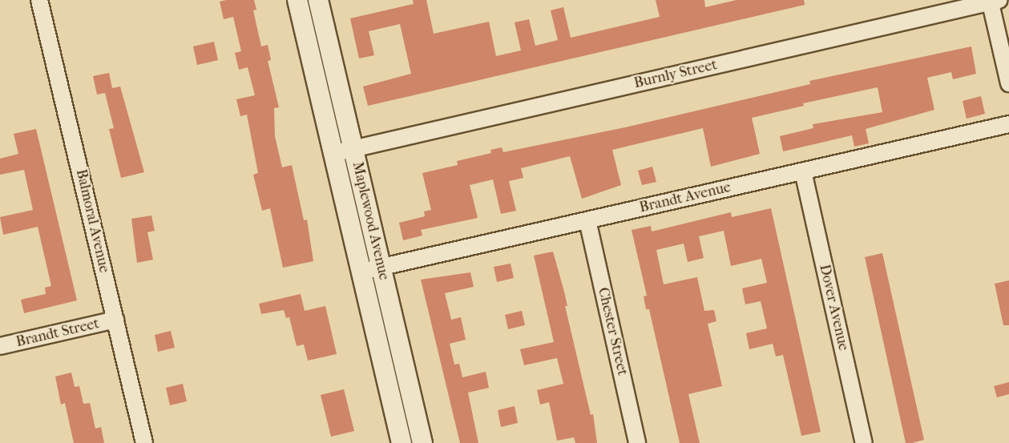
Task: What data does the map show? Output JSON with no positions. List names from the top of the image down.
{
  "streets": {
    "street": [
      "Burnly Street",
      "Brandt Avenue",
      "Balmoral Avenue",
      "Maplewood Avenue",
      "Dover Avenue",
      "Chester Street",
      "Brandt Street"
    ]
  },
  "crossings": [
    ["Burnly Street", "Maplewood Avenue"],
    ["Brandt Avenue", "Maplewood Avenue"],
    ["Brandt Avenue", "Dover Avenue"],
    ["Brandt Avenue", "Chester Street"],
    ["Balmoral Avenue", "Brandt Street"]
  ]
}
